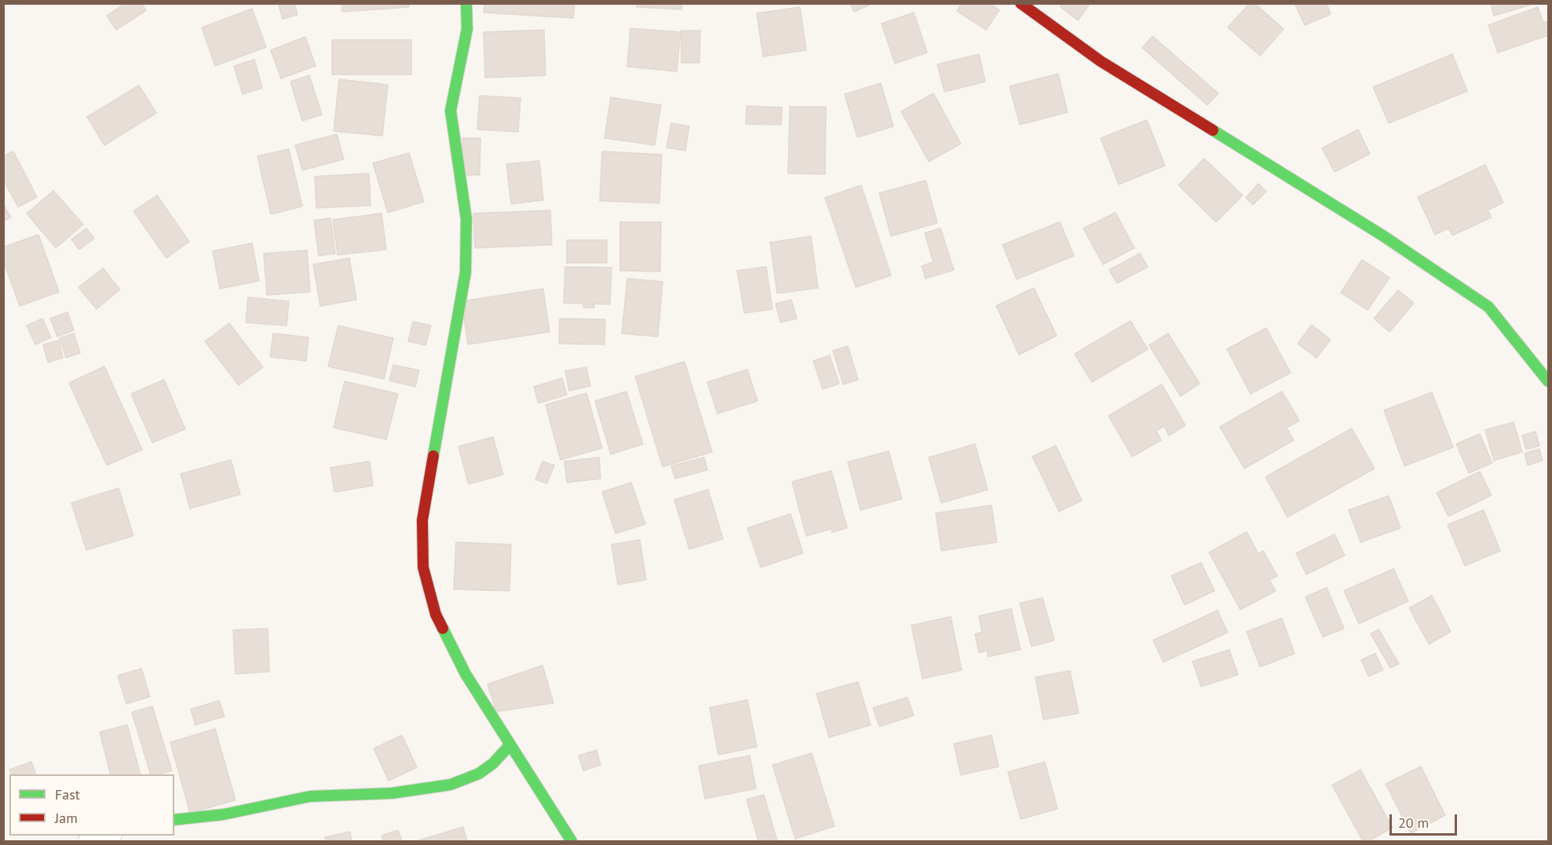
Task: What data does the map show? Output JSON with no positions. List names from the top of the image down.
{
  "legend": ["Fast", "Jam"],
  "scale_bar": "20 m"
}
